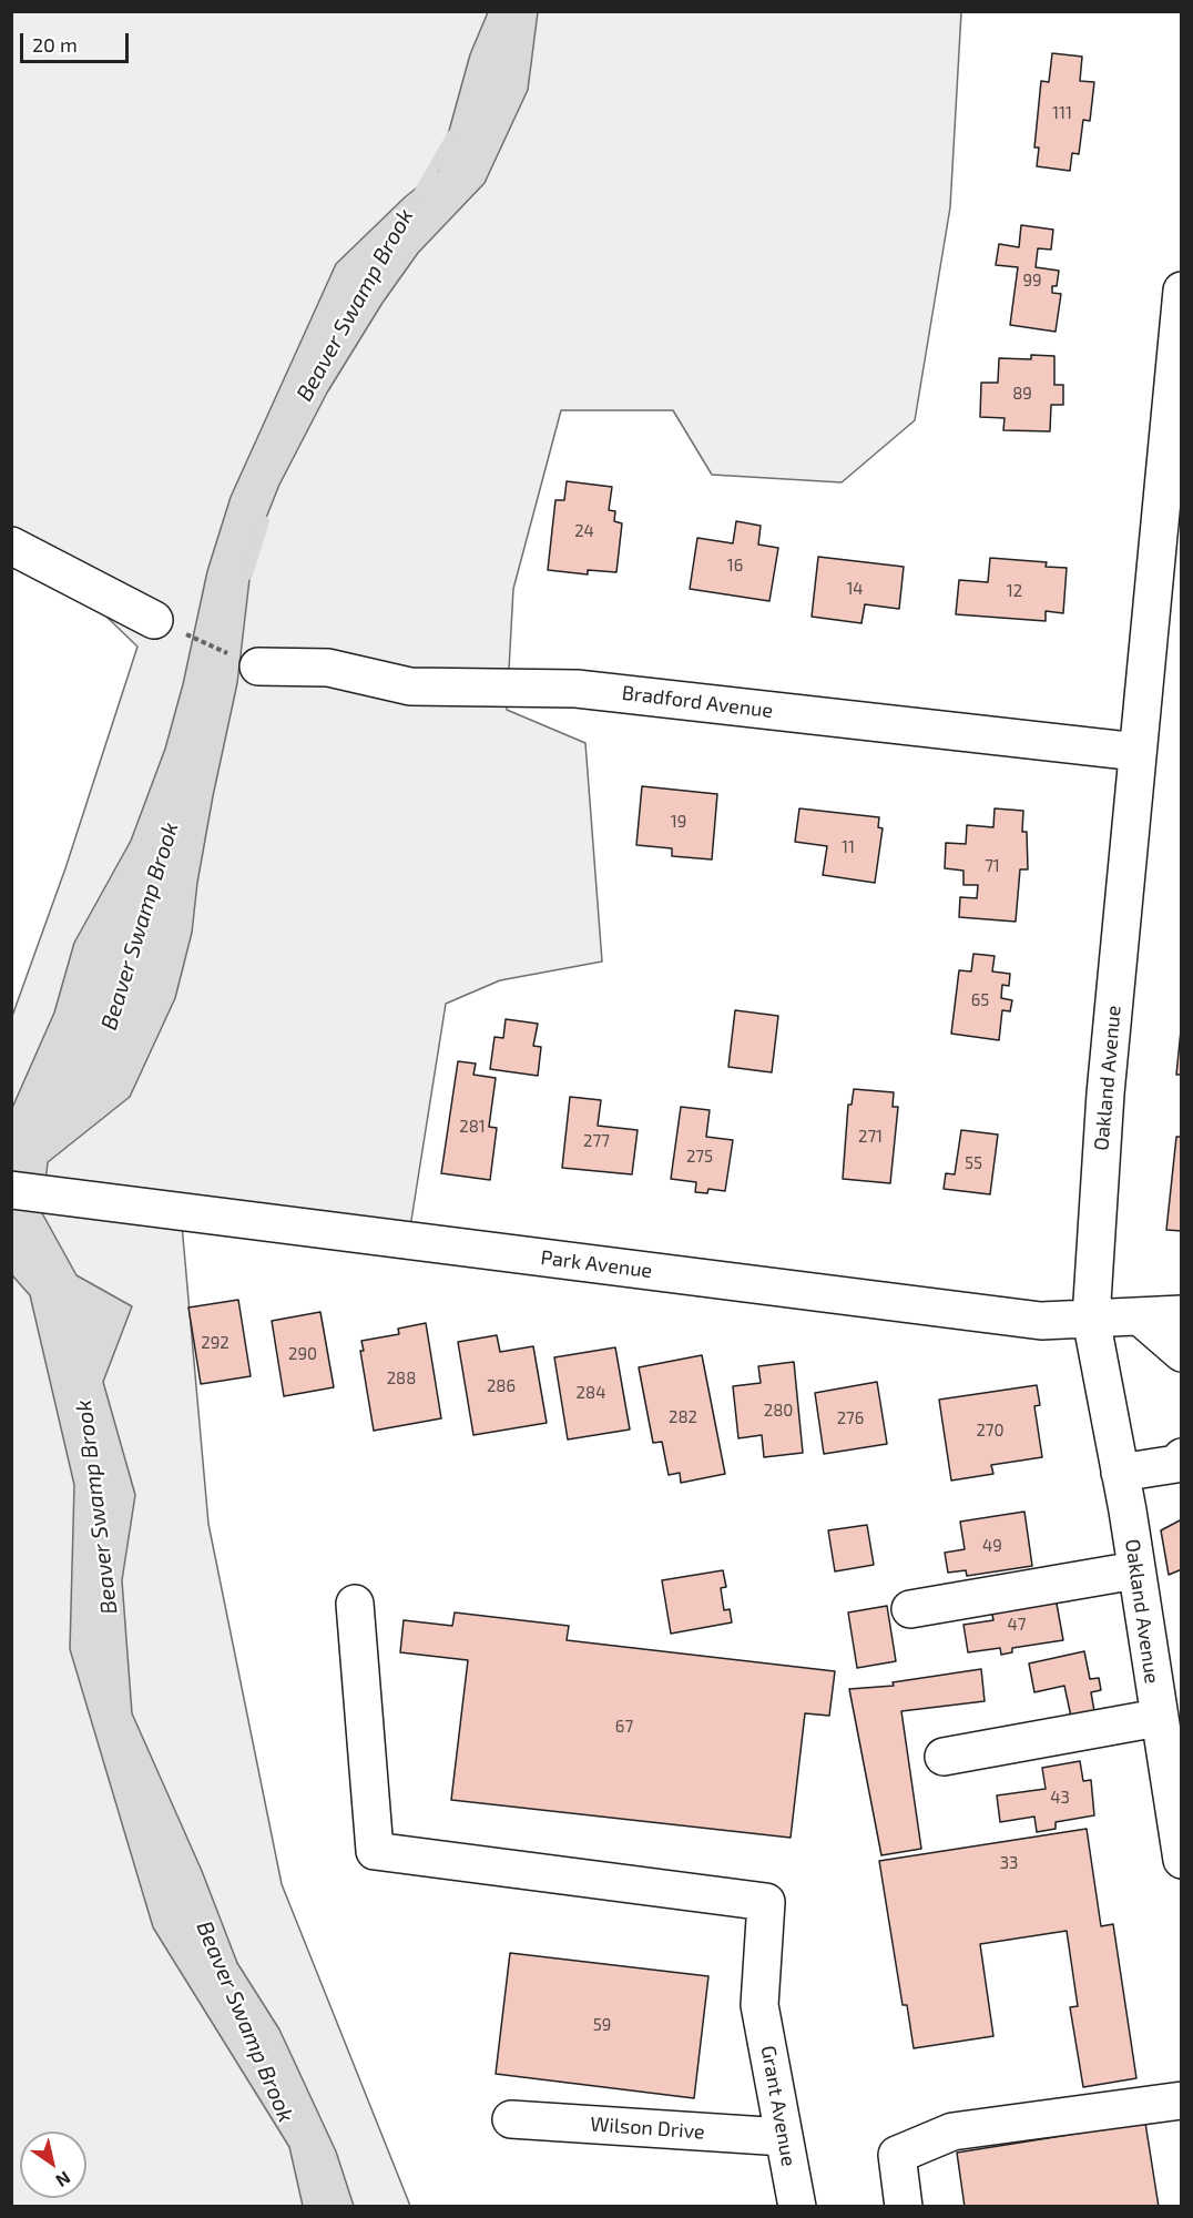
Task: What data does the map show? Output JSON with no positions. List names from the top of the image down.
{
  "streets": {
    "street": [
      "Bradford Avenue",
      "Oakland Avenue",
      "Park Avenue",
      "Grant Avenue",
      "Wilson Drive"
    ]
  },
  "crossings": [
    ["Bradford Avenue", "Oakland Avenue"],
    ["Oakland Avenue", "Park Avenue"],
    ["Grant Avenue", "Wilson Drive"]
  ],
  "water": ["Beaver Swamp Brook"],
  "house_numbers": [
    "111",
    "99",
    "89",
    "24",
    "16",
    "14",
    "12",
    "19",
    "11",
    "71",
    "65",
    "281",
    "271",
    "277",
    "275",
    "55",
    "292",
    "290",
    "288",
    "286",
    "284",
    "280",
    "282",
    "276",
    "270",
    "49",
    "47",
    "67",
    "43",
    "33",
    "59"
  ],
  "scale_bar": "20 m",
  "north": "bottom right"
}
